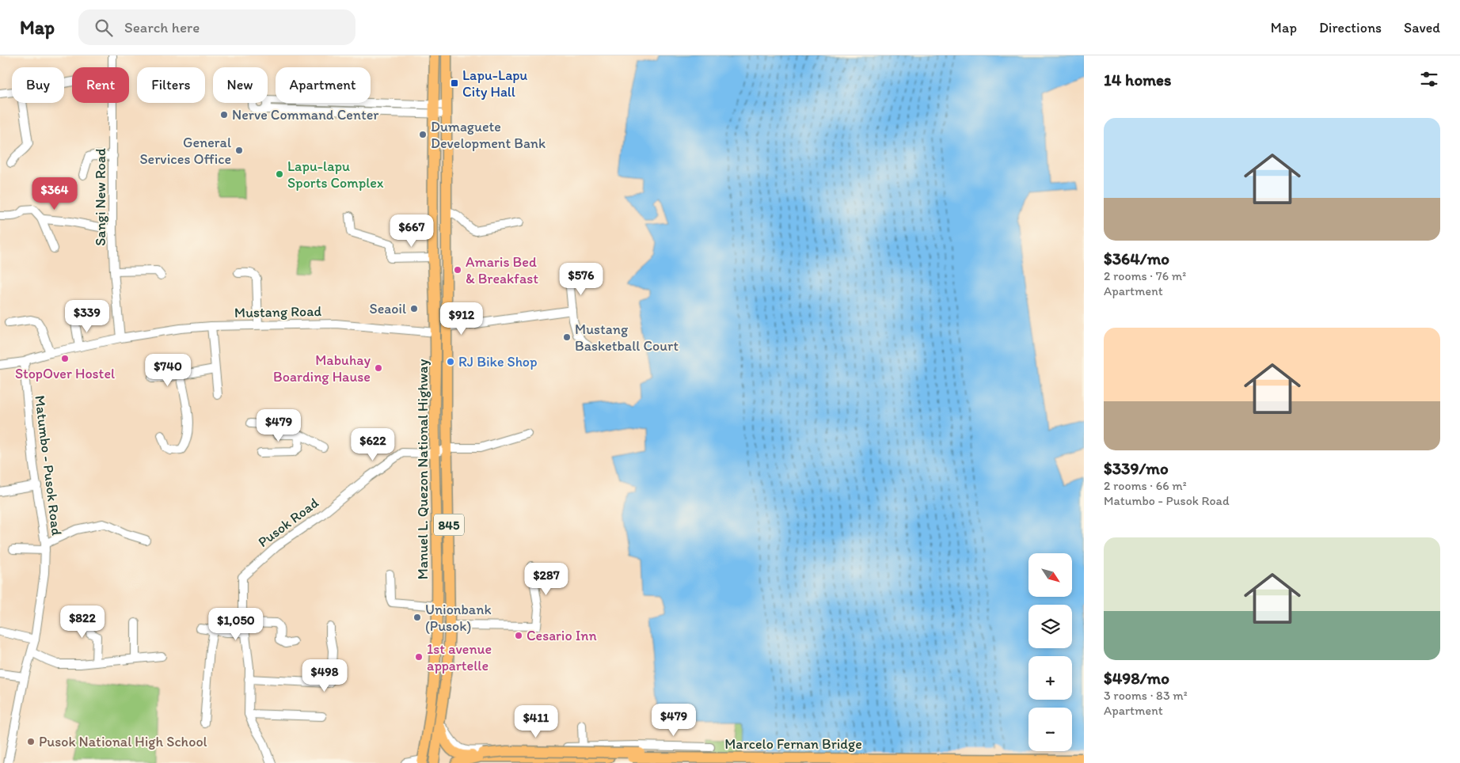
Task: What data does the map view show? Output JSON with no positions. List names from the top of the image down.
{
  "streets": {
    "main road": ["Manuel L. Quezon National Highway", "845", "Marcelo Fernan Bridge"],
    "street": [
      "Sangi New Road",
      "Mustang Road",
      "Matumbo - Pusok Road",
      "Pusok Road"
    ]
  },
  "crossings": [
    ["Sangi New Road", "Mustang Road"],
    ["Mustang Road", "Manuel L. Quezon National Highway"],
    ["Manuel L. Quezon National Highway", "Pusok Road"]
  ],
  "places": {
    "transit": ["Lapu-Lapu City Hall"],
    "other": [
      "Nerve Command Center",
      "Dumaguete Development Bank",
      "General Services Office",
      "Lapu-lapu Sports Complex",
      "Amaris Bed & Breakfast",
      "Seaoil",
      "Mustang Basketball Court",
      "StopOver Hostel",
      "RJ Bike Shop",
      "Mabuhay Boarding Hause",
      "Unionbank (Pusok)",
      "Cesario Inn",
      "1st avenue appartelle",
      "Pusok National High School"
    ]
  },
  "north": "bottom right",
  "page": {
    "header": "Map",
    "search": "Search here",
    "nav": ["Map", "Directions", "Saved"],
    "heading": "14 homes",
    "chip": [
      "Buy",
      "Rent",
      "Filters",
      "New",
      "Apartment"
    ],
    "list": [
      {
        "name": "$364/mo",
        "note": "2 rooms · 76 m² · Apartment"
      },
      {
        "name": "$339/mo",
        "note": "2 rooms · 66 m² · Matumbo - Pusok Road"
      },
      {
        "name": "$498/mo",
        "note": "3 rooms · 83 m² · Apartment"
      }
    ],
    "price": [
      "$364",
      "$667",
      "$576",
      "$339",
      "$912",
      "$740",
      "$479",
      "$622",
      "$287",
      "$822",
      "$1,050",
      "$498",
      "$479",
      "$411"
    ],
    "map_buttons": ["+", "−"]
  }
}
